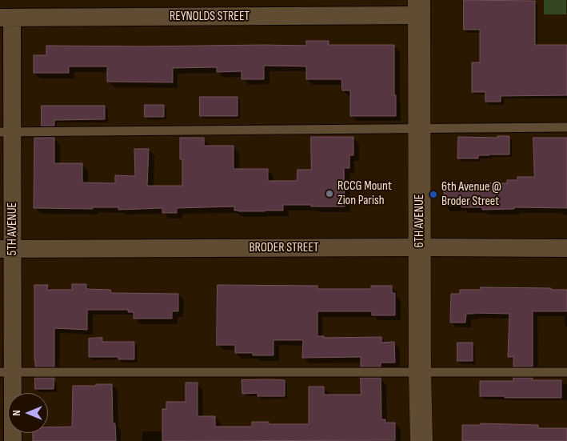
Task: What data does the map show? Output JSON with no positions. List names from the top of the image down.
{
  "streets": {
    "street": [
      "REYNOLDS STREET",
      "6TH AVENUE",
      "5TH AVENUE",
      "BRODER STREET"
    ]
  },
  "crossings": [
    ["REYNOLDS STREET", "6TH AVENUE"],
    ["REYNOLDS STREET", "5TH AVENUE"],
    ["6TH AVENUE", "BRODER STREET"],
    ["5TH AVENUE", "BRODER STREET"]
  ],
  "places": ["RCCG Mount Zion Parish", "6th Avenue @ Broder Street"],
  "north": "left"
}
